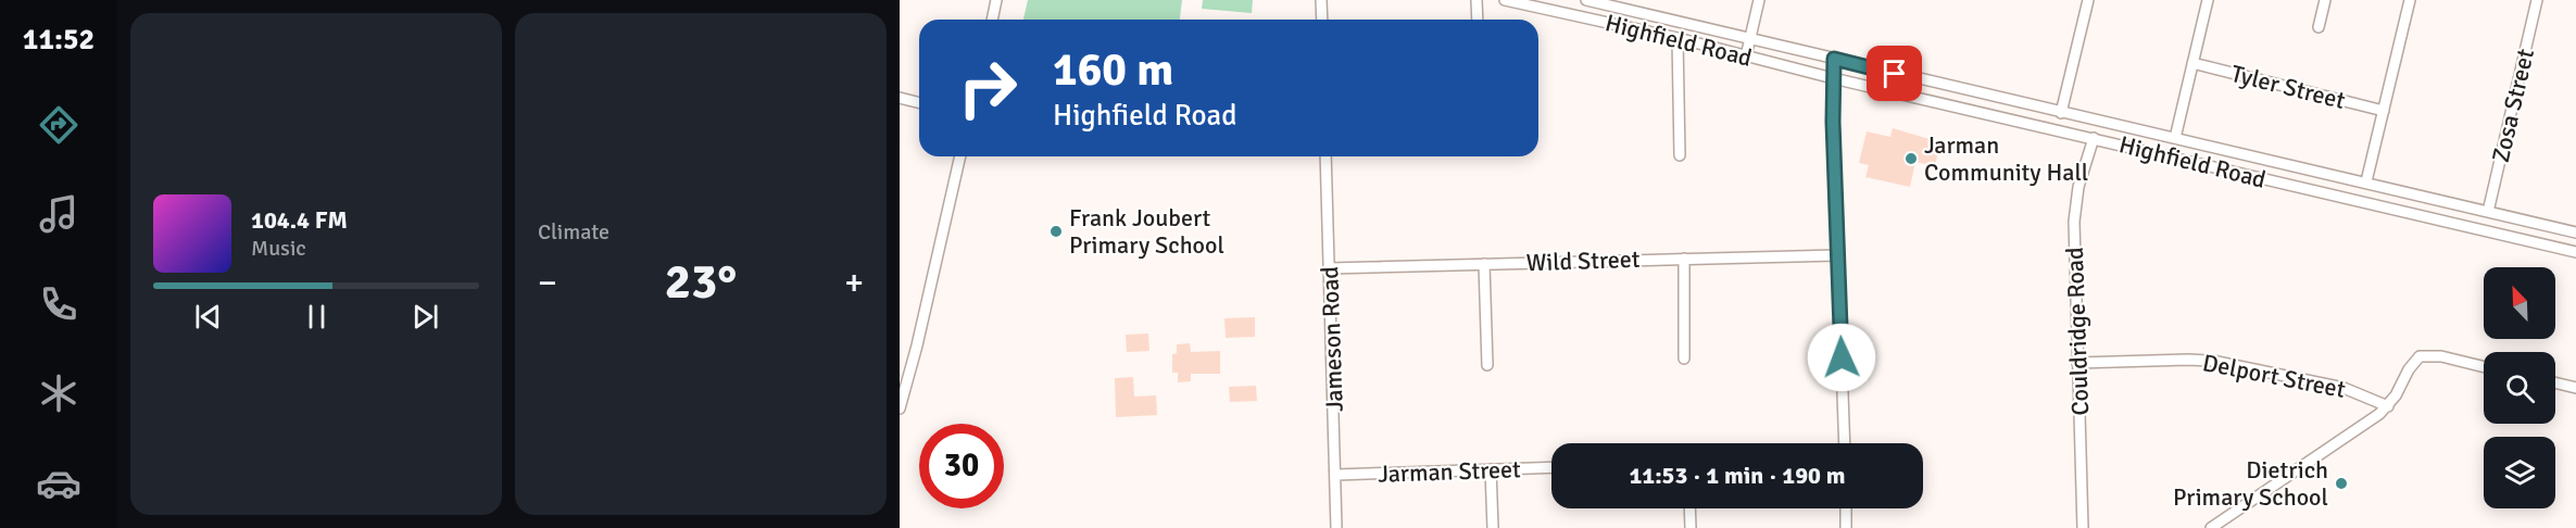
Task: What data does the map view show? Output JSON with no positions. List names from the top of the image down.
{
  "streets": {
    "street": [
      "Highfield Road",
      "Tyler Street",
      "Zosa Street",
      "Wild Street",
      "Couldridge Road",
      "Jameson Road",
      "Delport Street",
      "Jarman Street"
    ]
  },
  "crossings": [
    ["Highfield Road", "Zosa Street"],
    ["Highfield Road", "Couldridge Road"],
    ["Wild Street", "Jameson Road"],
    ["Couldridge Road", "Delport Street"],
    ["Jameson Road", "Jarman Street"]
  ],
  "places": ["Jarman Community Hall", "Frank Joubert Primary School", "Dietrich Primary School"],
  "north": "top left",
  "page": {
    "tabs": "11:52",
    "tile": "Climate",
    "turn": ["160 m", "Highfield Road"],
    "song": ["104.4 FM", "Music"],
    "heat": ["−", "23°", "+"],
    "limit": "30",
    "trip": "11:53 · 1 min · 190 m"
  }
}
